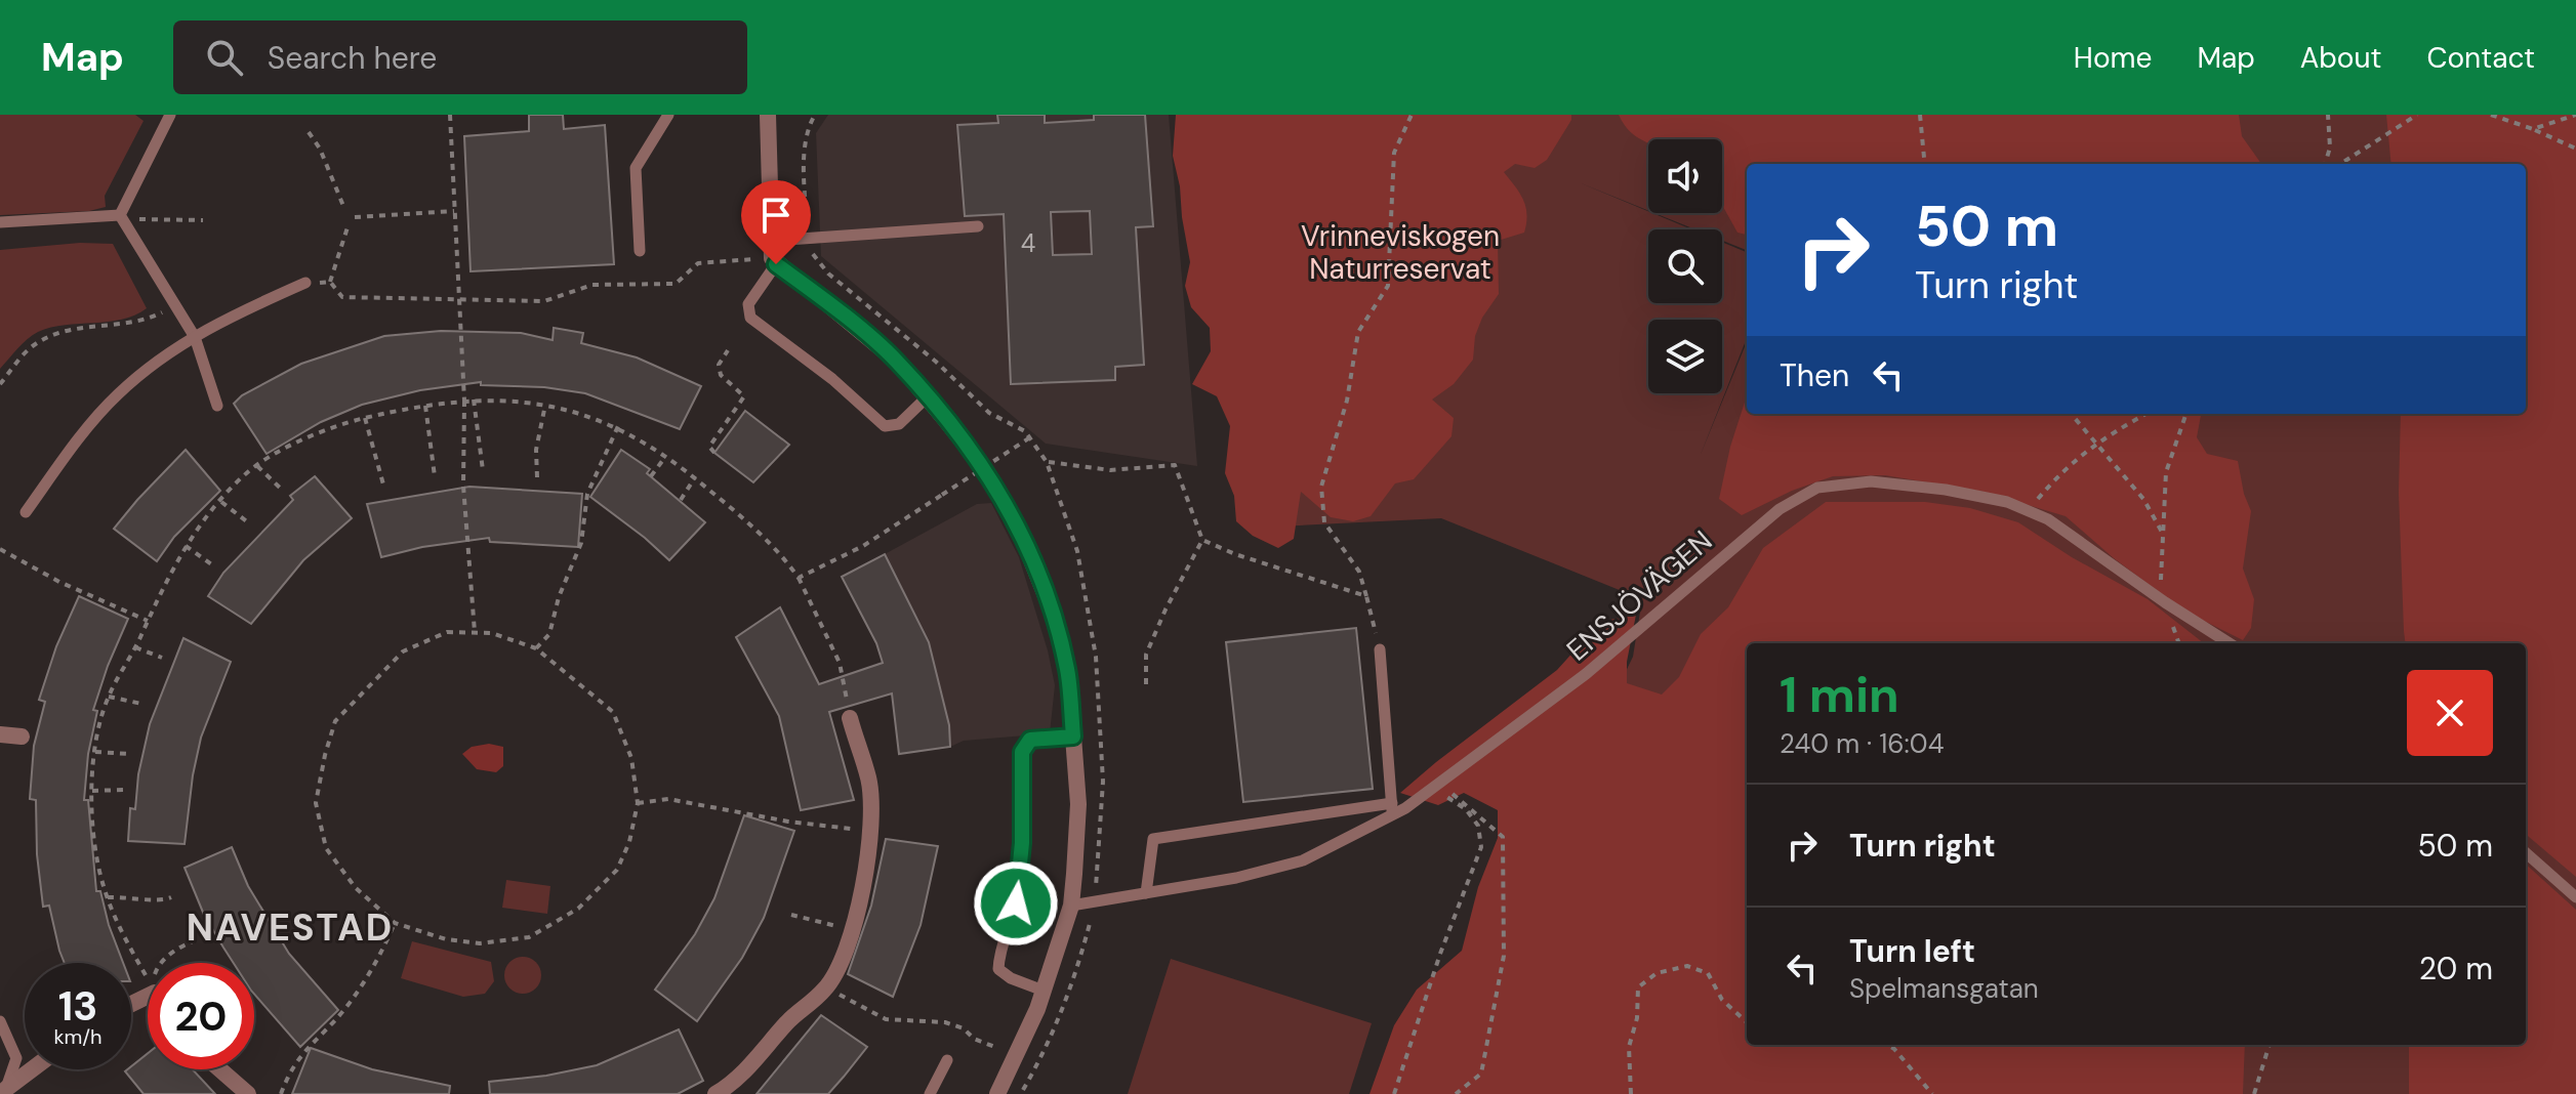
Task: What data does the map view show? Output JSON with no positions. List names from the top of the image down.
{
  "streets": {
    "lane": ["ENSJÖVÄGEN"]
  },
  "districts": ["NAVESTAD"],
  "parks": ["Vrinneviskogen Naturreservat"],
  "house_numbers": ["4"],
  "page": {
    "header": "Map",
    "search": "Search here",
    "nav": [
      "Home",
      "Map",
      "About",
      "Contact"
    ],
    "turn": ["50 m", "Turn right"],
    "then": "Then",
    "heading": ["1 min", "240 m · 16:04"],
    "list": [
      {
        "name": "Turn right",
        "value": "50 m"
      },
      {
        "name": "Turn left",
        "note": "Spelmansgatan",
        "value": "20 m"
      }
    ],
    "speed": "13 km/h",
    "limit": "20"
  }
}
